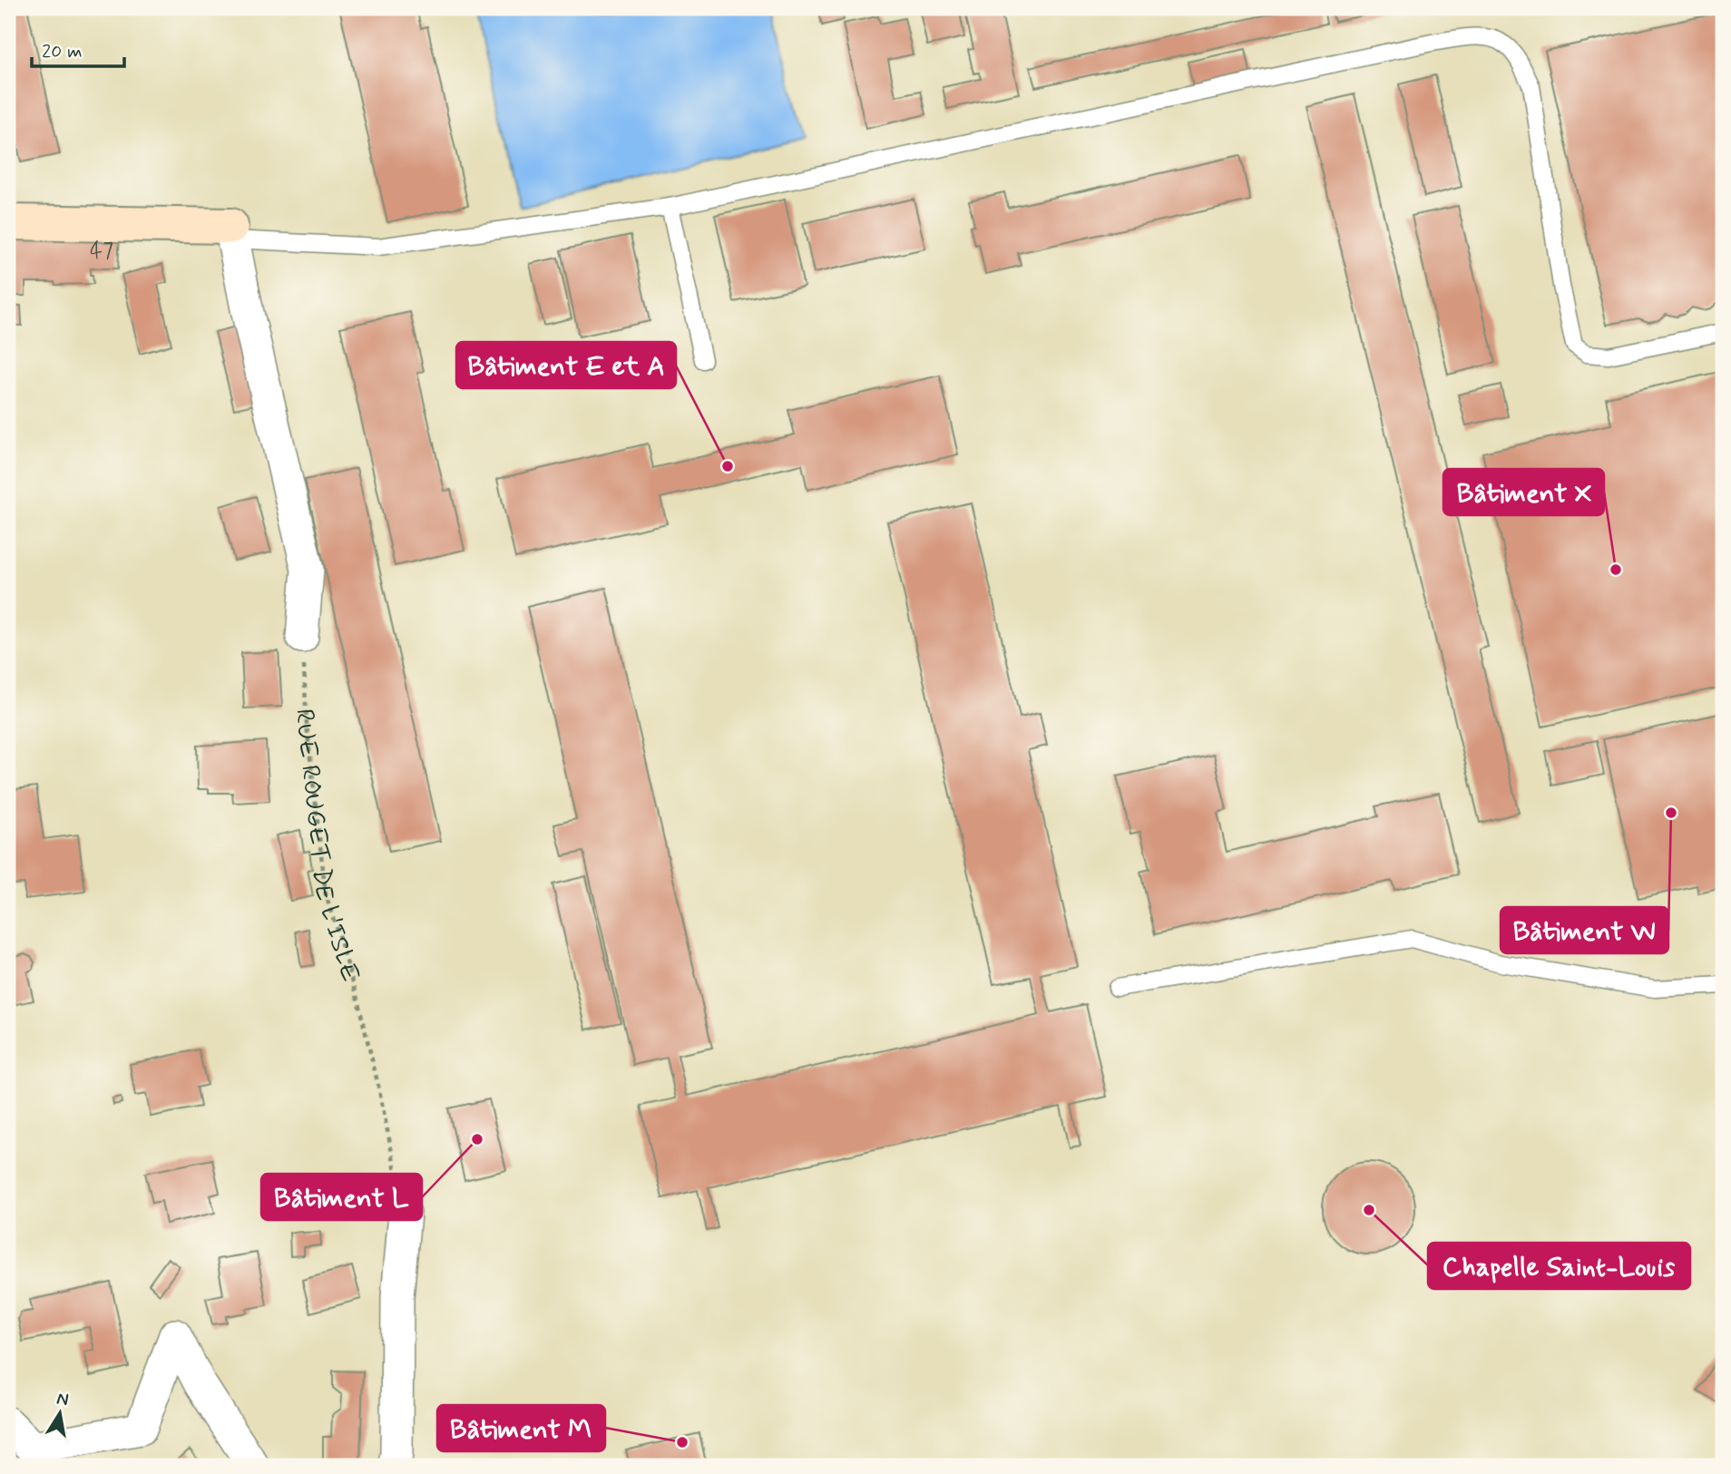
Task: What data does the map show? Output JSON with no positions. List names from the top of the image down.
{
  "streets": {
    "path": ["RUE ROUGET DE L'ISLE"]
  },
  "places": [
    "Bâtiment E et A",
    "Bâtiment X",
    "Bâtiment W",
    "Bâtiment L",
    "Chapelle Saint-Louis",
    "Bâtiment M"
  ],
  "house_numbers": ["47"],
  "scale_bar": "20 m",
  "north": "top"
}
